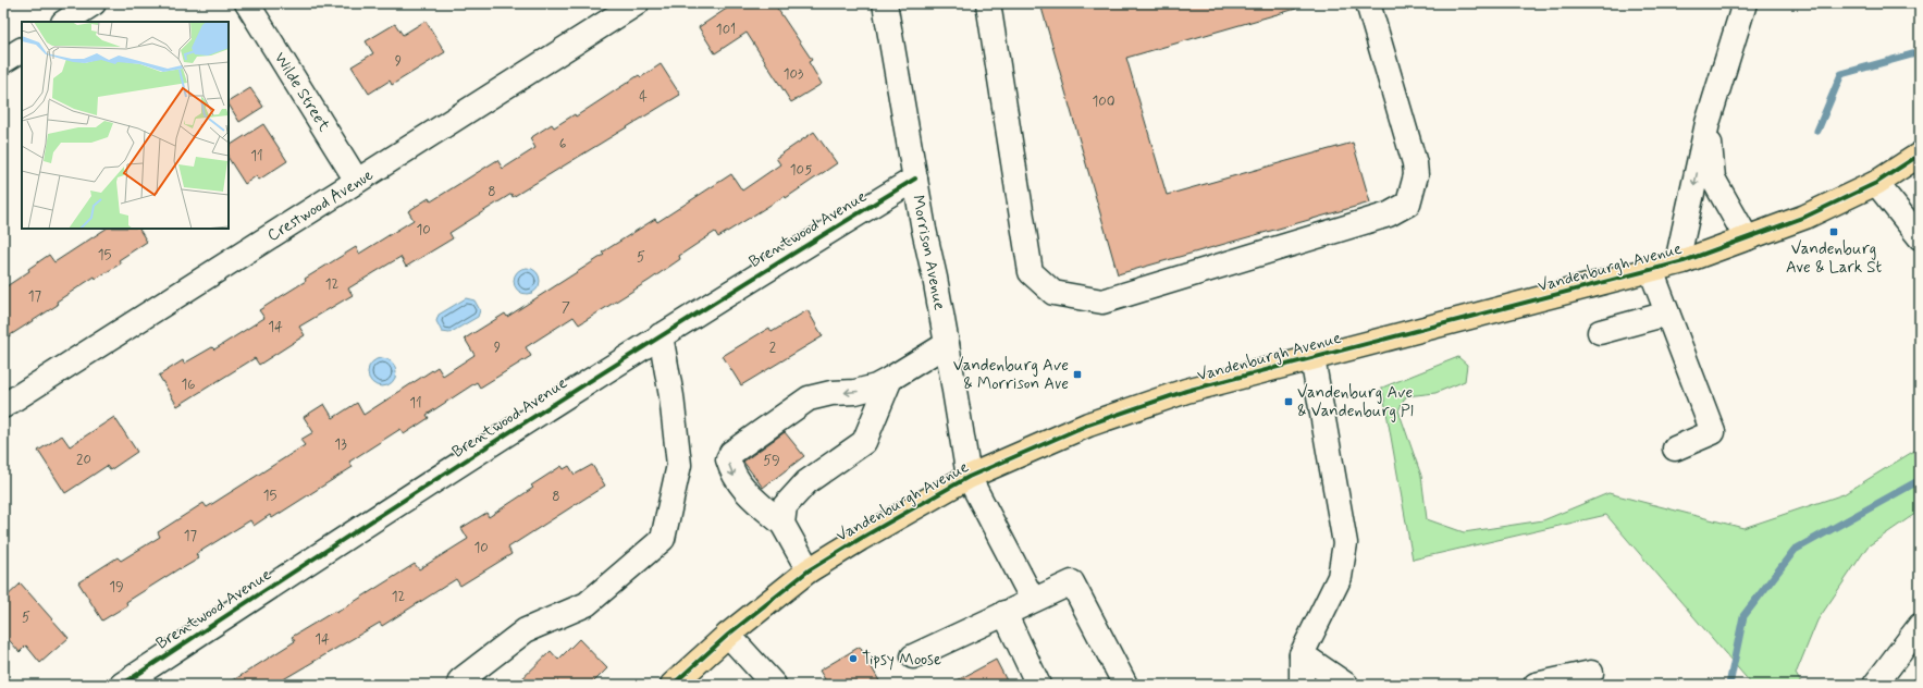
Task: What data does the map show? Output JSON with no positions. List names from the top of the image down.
{
  "streets": {
    "main road": ["Vandenburgh Avenue"],
    "street": [
      "Wilde Street",
      "Crestwood Avenue",
      "Brentwood Avenue",
      "Morrison Avenue"
    ]
  },
  "crossings": [
    ["Wilde Street", "Crestwood Avenue"],
    ["Brentwood Avenue", "Morrison Avenue"],
    ["Morrison Avenue", "Vandenburgh Avenue"]
  ],
  "places": {
    "transit": ["Vandenburg Ave & Lark St", "Vandenburg Ave & Morrison Ave", "Vandenburg Ave & Vandenburg Pl"],
    "other": ["Tipsy Moose"]
  },
  "house_numbers": [
    "101",
    "9",
    "103",
    "4",
    "100",
    "6",
    "11",
    "105",
    "8",
    "10",
    "15",
    "5",
    "12",
    "17",
    "7",
    "14",
    "9",
    "2",
    "16",
    "11",
    "13",
    "20",
    "59",
    "15",
    "8",
    "17",
    "10",
    "19",
    "12",
    "5",
    "14"
  ]
}
